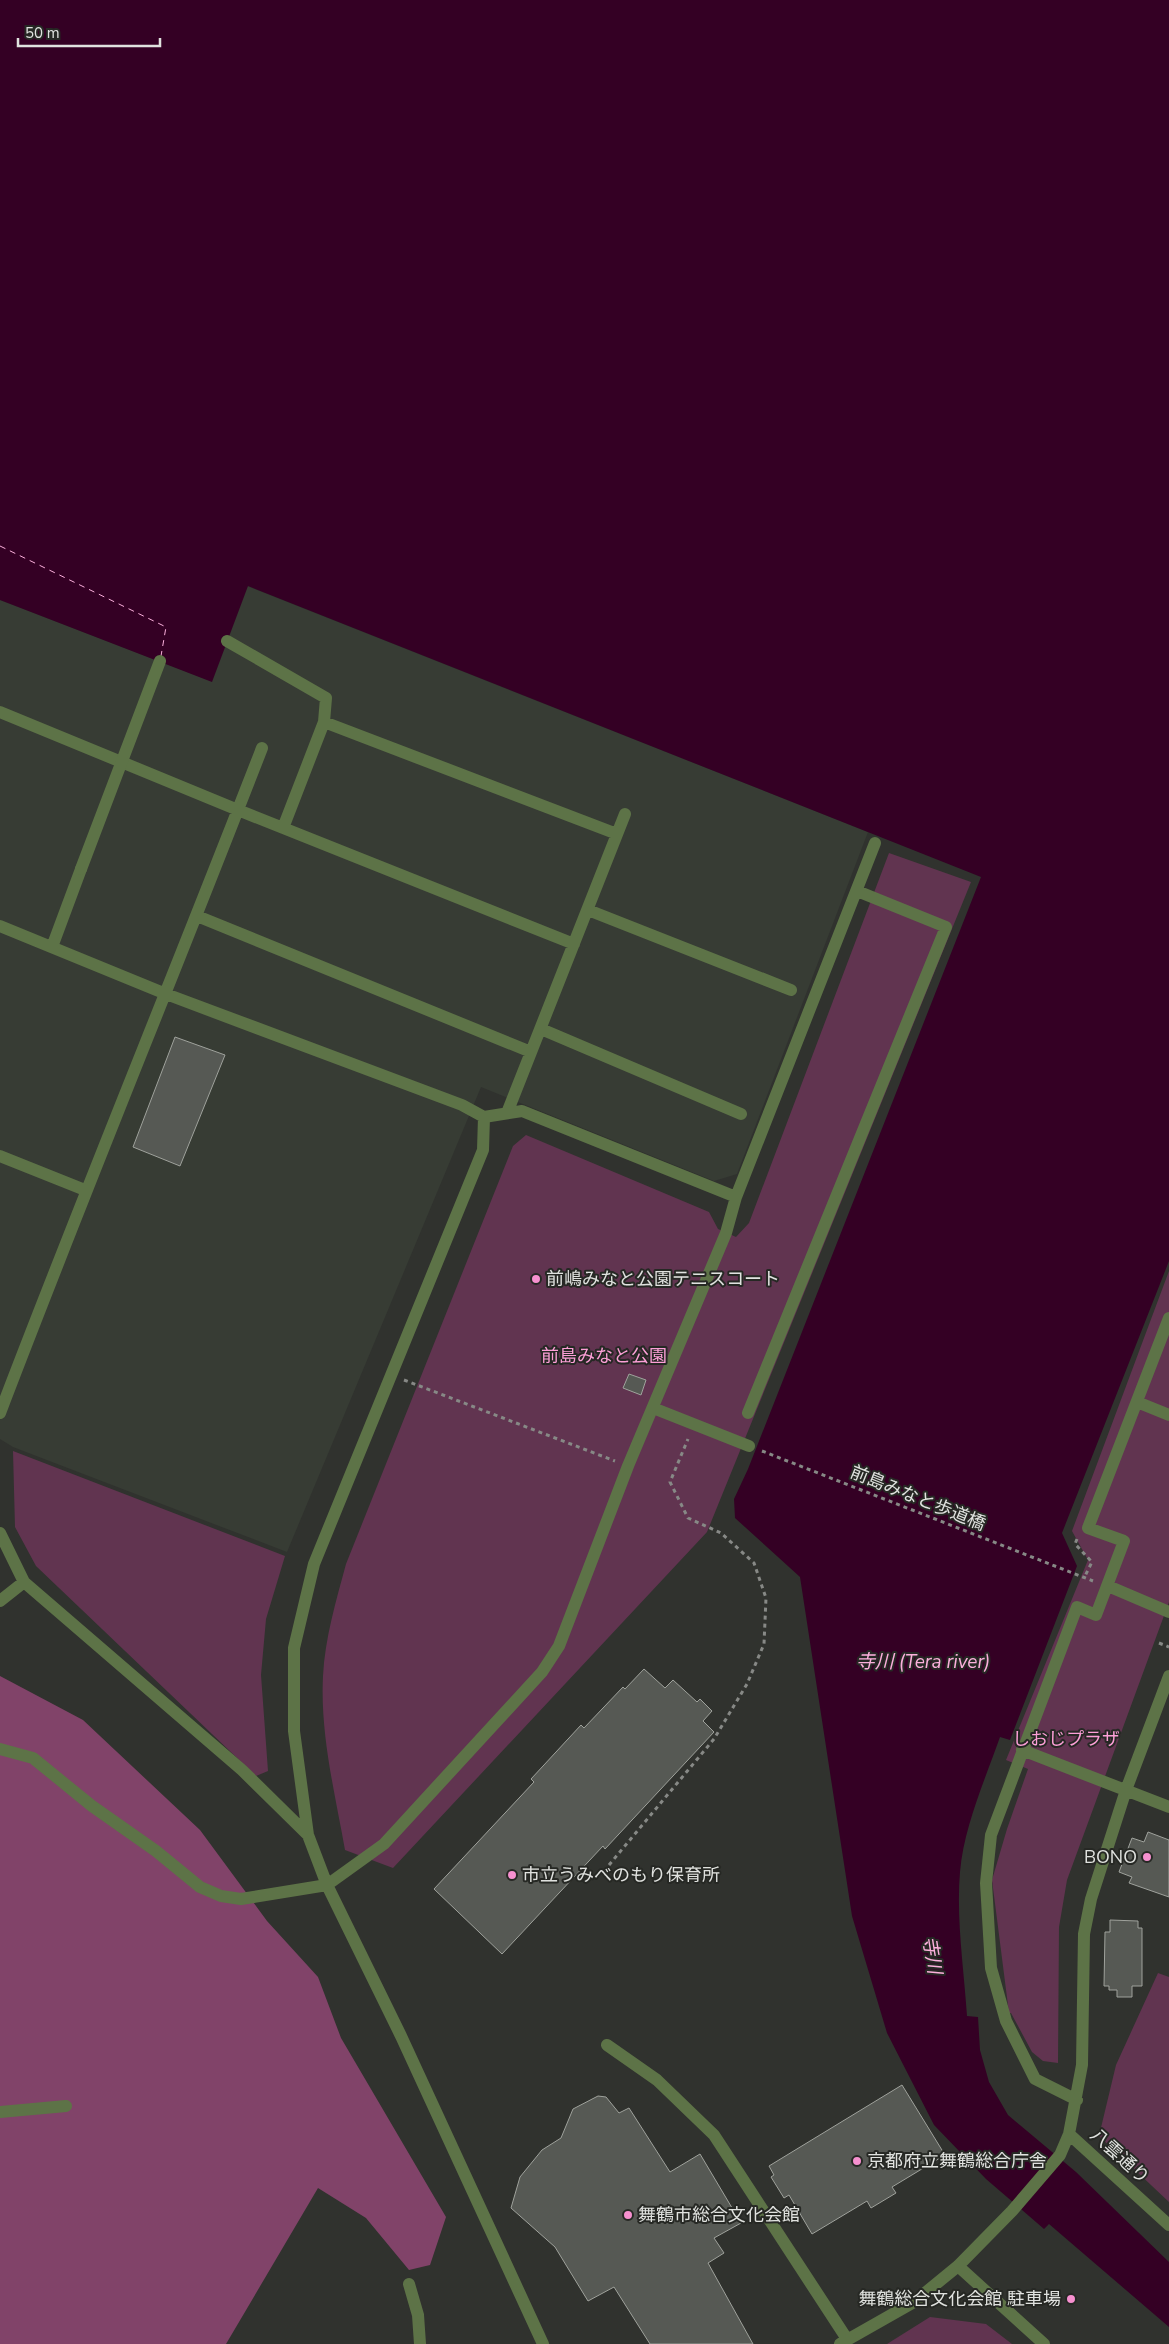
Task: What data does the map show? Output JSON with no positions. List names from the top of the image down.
{
  "streets": {
    "street": ["八雲通り"],
    "path": ["前島みなと歩道橋"]
  },
  "water": ["寺川 (Tera river)", "寺川"],
  "parks": ["前島みなと公園", "しおじプラザ"],
  "places": [
    "前嶋みなと公園テニスコート",
    "BONO",
    "市立うみべのもり保育所",
    "京都府立舞鶴総合庁舎",
    "舞鶴市総合文化会館",
    "舞鶴総合文化会館 駐車場"
  ],
  "scale_bar": "50 m"
}
